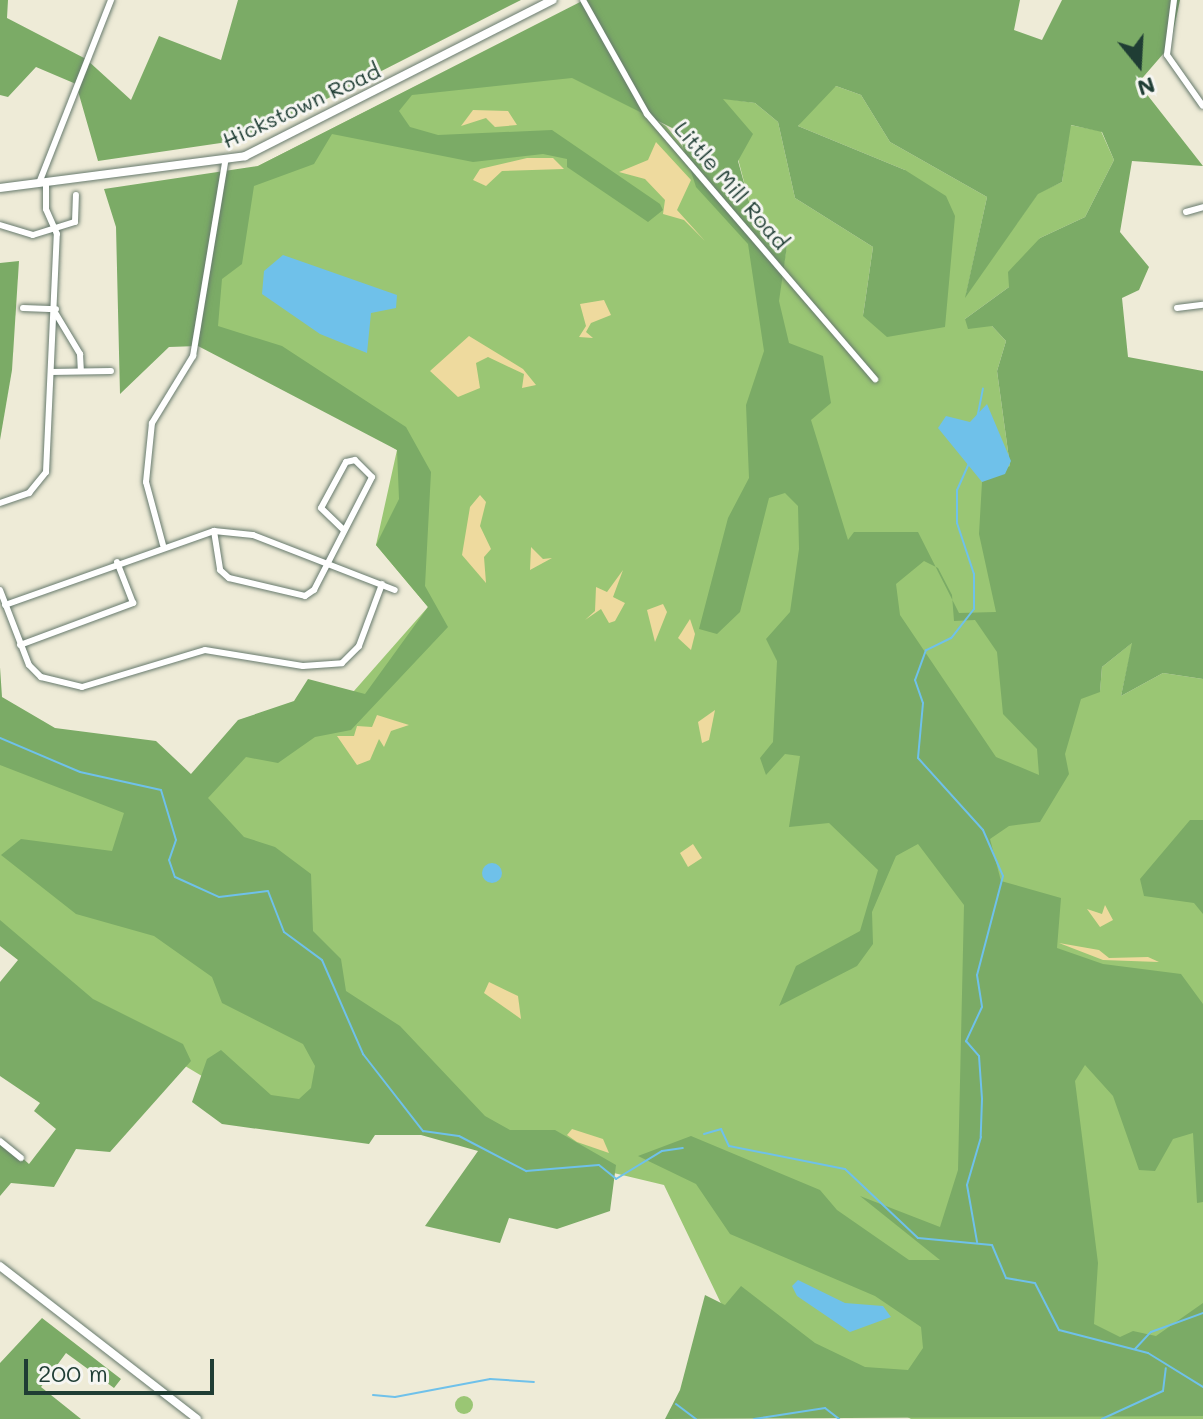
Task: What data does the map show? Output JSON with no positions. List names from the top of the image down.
{
  "streets": {
    "street": ["Hickstown Road", "Little Mill Road"]
  },
  "scale_bar": "200 m",
  "north": "bottom"
}
